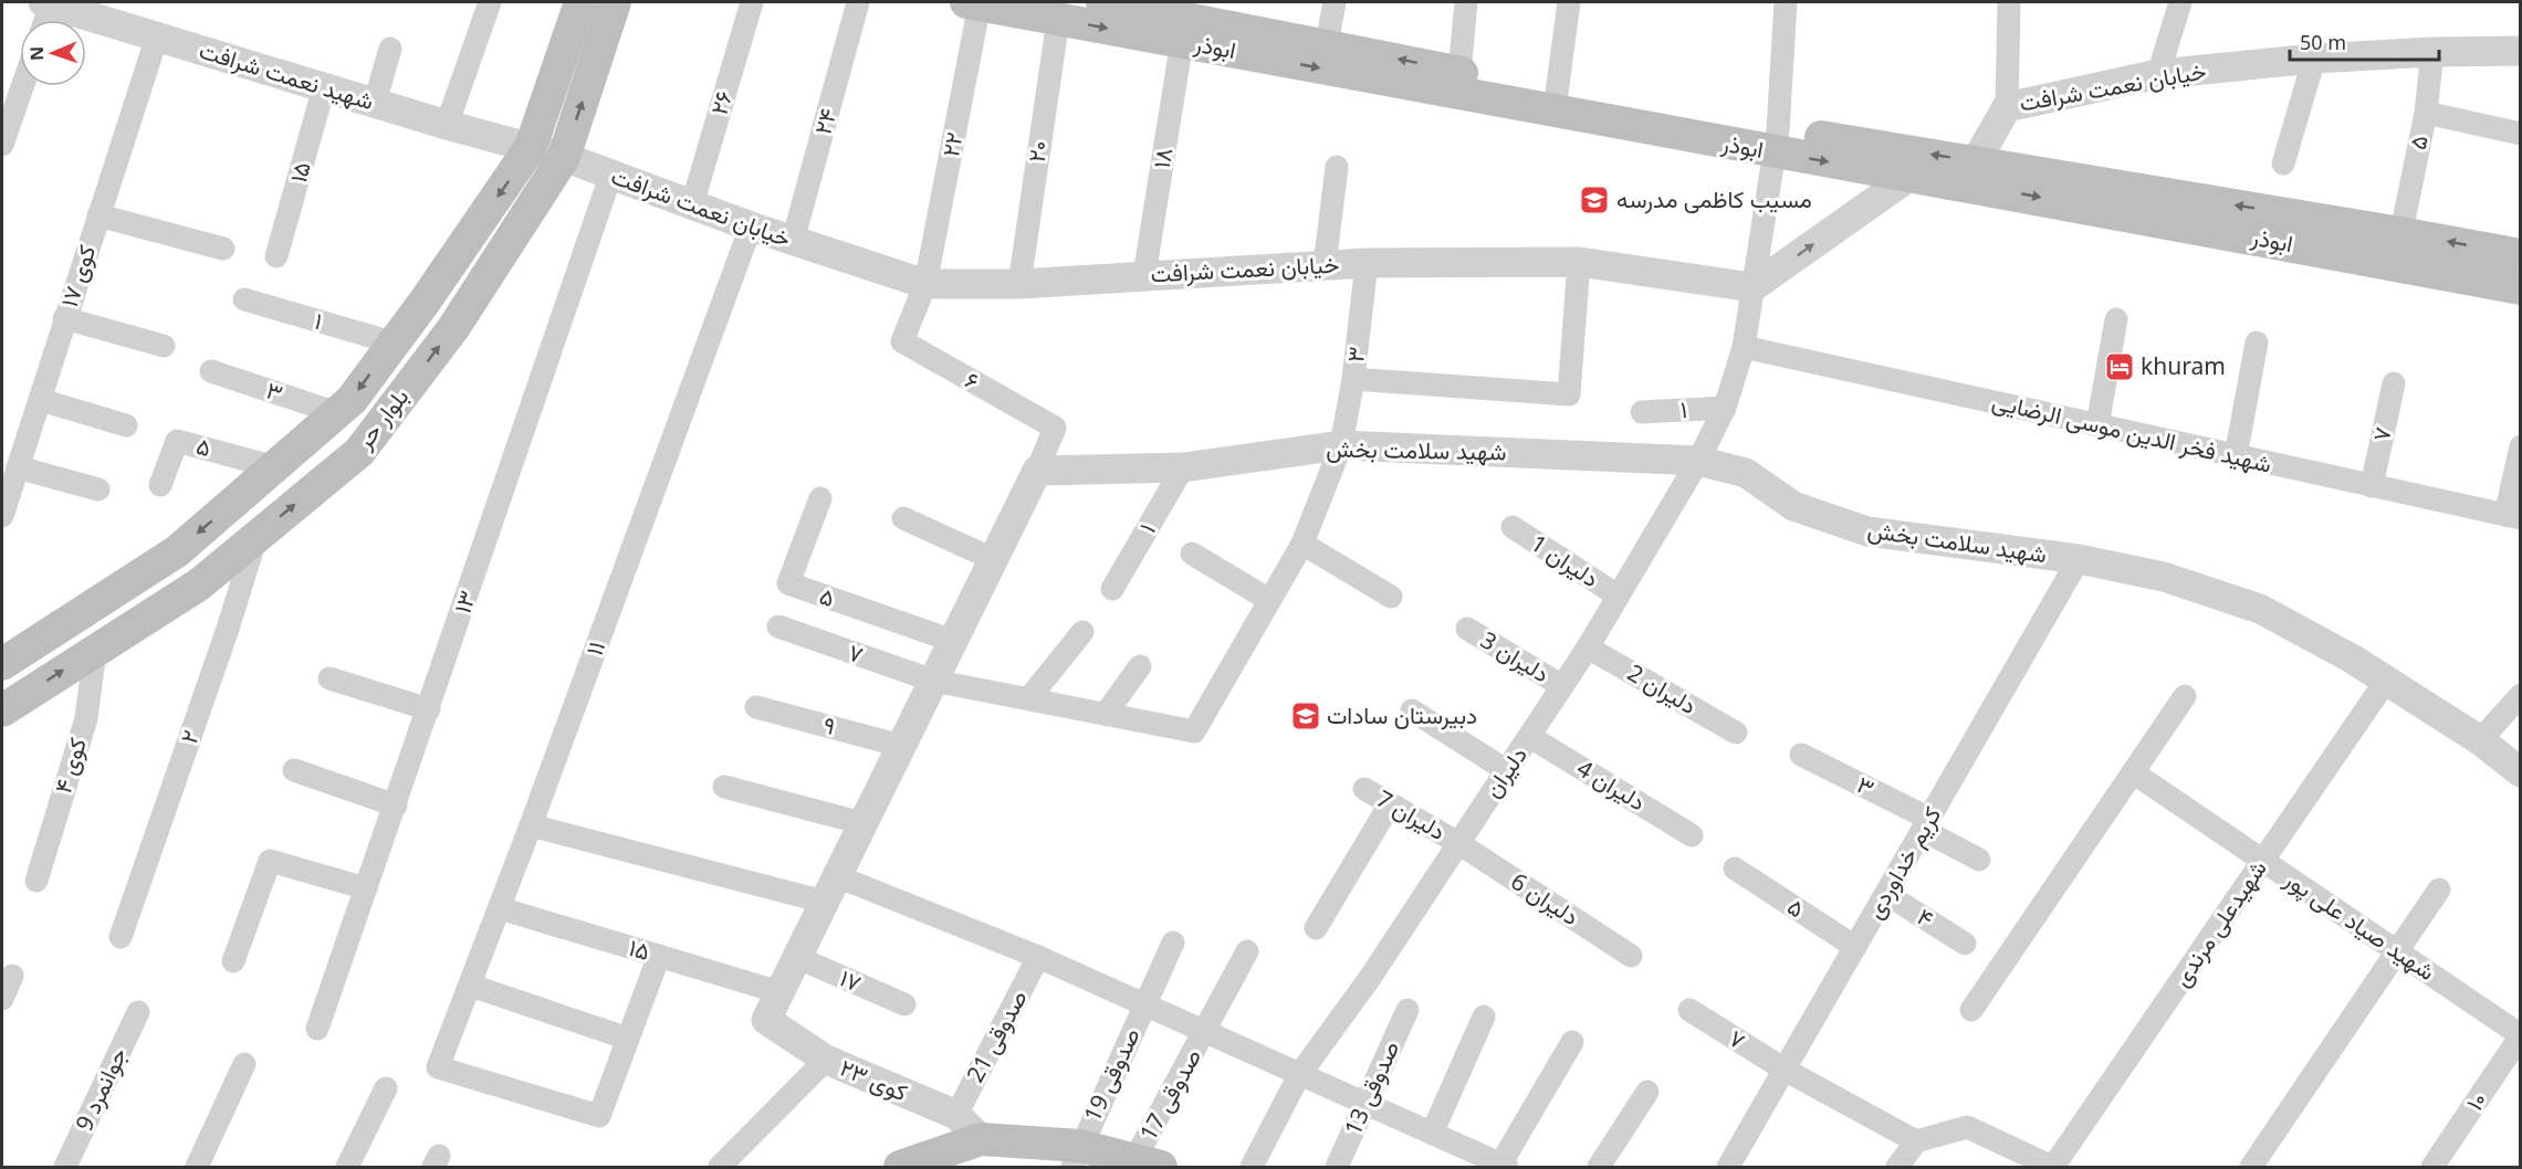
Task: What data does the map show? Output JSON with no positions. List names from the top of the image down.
{
  "streets": {
    "main road": ["ابوذر", "بلوار حر"],
    "street": [
      "شهید نعمت شرافت",
      "خیابان نعمت شرافت",
      "۲۶",
      "۲۴",
      "۵",
      "۲۲",
      "۲۰",
      "۱۸",
      "۱۵",
      "کوی ۱۷",
      "۱",
      "۳",
      "۶",
      "شهید فخر الدین موسی الرضایی",
      "۷",
      "شهید سلامت بخش",
      "دلیران 1",
      "۱۳",
      "۱۱",
      "دلیران 3",
      "دلیران 2",
      "۹",
      "۲",
      "کوی ۴",
      "دلیران",
      "دلیران 4",
      "دلیران 7",
      "کریم خداوردی",
      "دلیران 6",
      "۴",
      "شهیدعلی مرندی",
      "شهید صیاد علی پور",
      "۱۷",
      "صدوقی 21",
      "صدوقی 19",
      "کوی ۲۳",
      "صدوقی 13",
      "جوانمرد 9",
      "صدوقی 17",
      "۱۰"
    ]
  },
  "crossings": [
    ["ابوذر", "خیابان نعمت شرافت"],
    ["ابوذر", "۵"],
    ["ابوذر", "۲۲"],
    ["ابوذر", "۲۰"],
    ["ابوذر", "۱۸"],
    ["ابوذر", "دلیران"],
    ["شهید نعمت شرافت", "خیابان نعمت شرافت"],
    ["شهید نعمت شرافت", "۱۵"],
    ["شهید نعمت شرافت", "کوی ۱۷"],
    ["شهید نعمت شرافت", "بلوار حر"],
    ["خیابان نعمت شرافت", "۲۶"],
    ["خیابان نعمت شرافت", "۲۴"],
    ["خیابان نعمت شرافت", "۵"],
    ["خیابان نعمت شرافت", "۲۲"],
    ["خیابان نعمت شرافت", "۲۰"],
    ["خیابان نعمت شرافت", "۱۸"],
    ["خیابان نعمت شرافت", "۳"],
    ["خیابان نعمت شرافت", "۶"],
    ["خیابان نعمت شرافت", "بلوار حر"],
    ["خیابان نعمت شرافت", "۱۳"],
    ["خیابان نعمت شرافت", "۱۱"],
    ["خیابان نعمت شرافت", "دلیران"],
    ["۵", "بلوار حر"],
    ["۵", "کریم خداوردی"],
    ["۲۲", "۶"],
    ["۱۵", "۱۱"],
    ["۱۵", "کوی ۲۳"],
    ["۱", "بلوار حر"],
    ["۱", "شهید سلامت بخش"],
    ["۱", "دلیران"],
    ["۳", "بلوار حر"],
    ["۳", "۷"],
    ["۳", "شهید سلامت بخش"],
    ["۳", "کریم خداوردی"],
    ["۶", "شهید سلامت بخش"],
    ["بلوار حر", "۲"],
    ["بلوار حر", "کوی ۴"],
    ["شهید فخر الدین موسی الرضایی", "۷"],
    ["شهید فخر الدین موسی الرضایی", "دلیران"],
    ["۷", "کریم خداوردی"],
    ["شهید سلامت بخش", "دلیران"],
    ["شهید سلامت بخش", "کریم خداوردی"],
    ["شهید سلامت بخش", "شهیدعلی مرندی"],
    ["دلیران 1", "دلیران"],
    ["دلیران 3", "دلیران"],
    ["دلیران 2", "دلیران"],
    ["دلیران", "دلیران 4"],
    ["دلیران", "دلیران 7"],
    ["دلیران", "دلیران 6"],
    ["دلیران 7", "دلیران 6"],
    ["کریم خداوردی", "۴"],
    ["شهیدعلی مرندی", "شهید صیاد علی پور"],
    ["شهید صیاد علی پور", "۱۰"],
    ["صدوقی 21", "کوی ۲۳"]
  ],
  "places": {
    "school or university": ["مسیب کاظمی مدرسه", "دبیرستان سادات"],
    "hotel": ["khuram"]
  },
  "scale_bar": "50 m",
  "north": "left"
}
